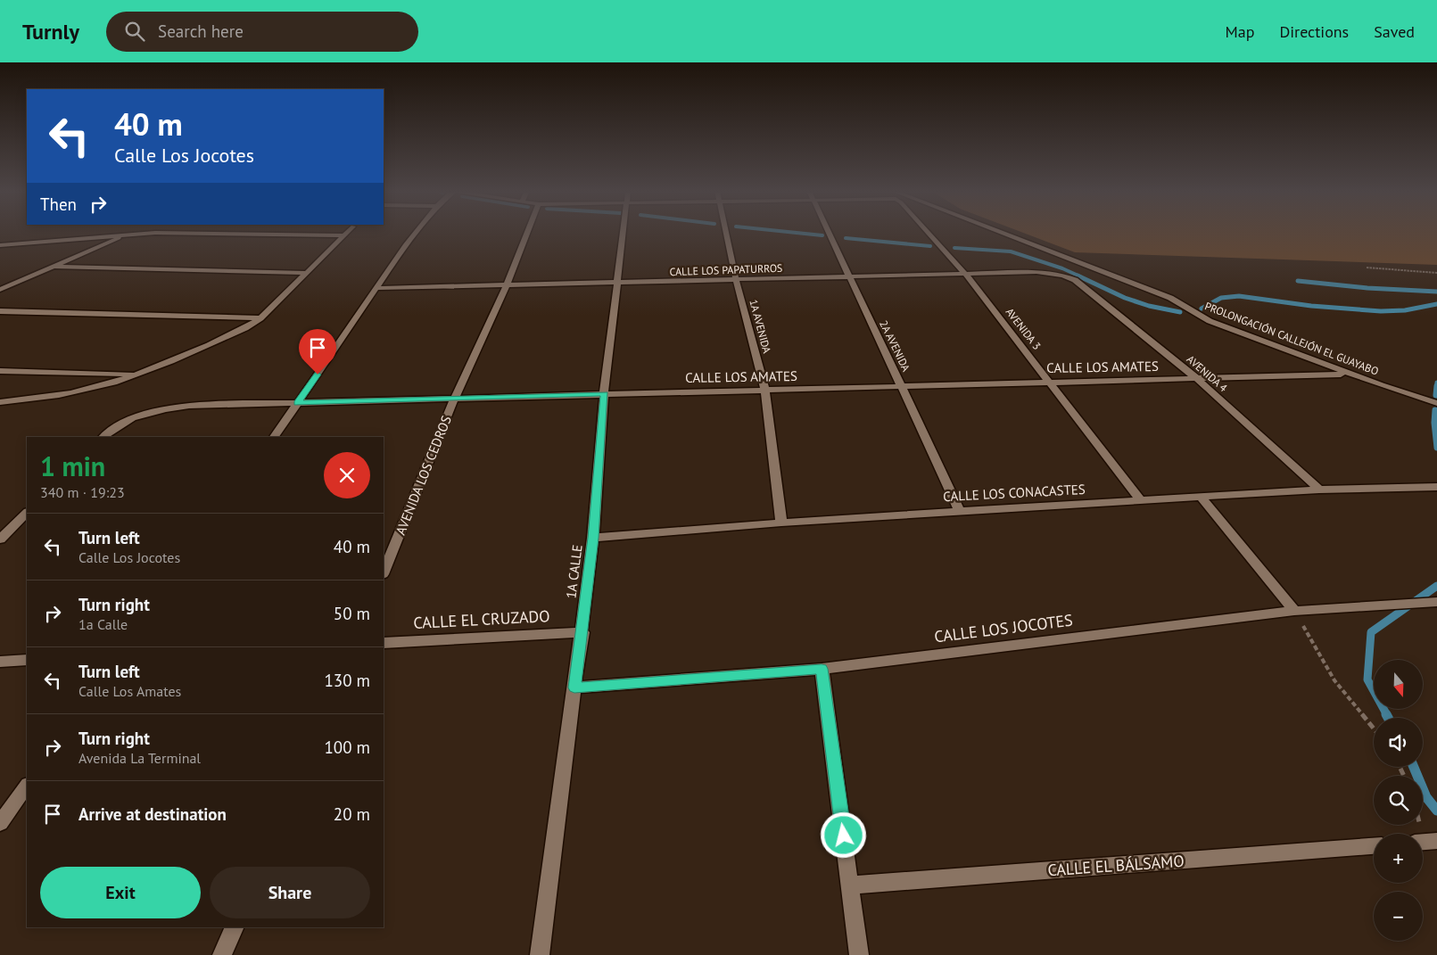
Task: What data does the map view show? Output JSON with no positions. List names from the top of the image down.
{
  "streets": {
    "street": [
      "CALLE LOS PAPATURROS",
      "1A AVENIDA",
      "AVENIDA 3",
      "PROLONGACIÓN CALLEJÓN EL GUAYABO",
      "2A AVENIDA",
      "CALLE LOS AMATES",
      "AVENIDA 4",
      "AVENIDA LOS CEDROS",
      "CALLE LOS CONACASTES",
      "1A CALLE",
      "CALLE EL CRUZADO",
      "CALLE LOS JOCOTES",
      "CALLE EL BÁLSAMO"
    ]
  },
  "crossings": [
    ["CALLE LOS PAPATURROS", "1A AVENIDA"],
    ["CALLE LOS PAPATURROS", "AVENIDA 3"],
    ["CALLE LOS PAPATURROS", "2A AVENIDA"],
    ["CALLE LOS PAPATURROS", "AVENIDA 4"],
    ["CALLE LOS PAPATURROS", "AVENIDA LOS CEDROS"],
    ["CALLE LOS PAPATURROS", "1A CALLE"],
    ["1A AVENIDA", "CALLE LOS AMATES"],
    ["1A AVENIDA", "CALLE LOS CONACASTES"],
    ["AVENIDA 3", "CALLE LOS AMATES"],
    ["AVENIDA 3", "CALLE LOS CONACASTES"],
    ["2A AVENIDA", "CALLE LOS AMATES"],
    ["2A AVENIDA", "CALLE LOS CONACASTES"],
    ["CALLE LOS AMATES", "AVENIDA 4"],
    ["CALLE LOS AMATES", "AVENIDA LOS CEDROS"],
    ["CALLE LOS AMATES", "1A CALLE"],
    ["AVENIDA 4", "CALLE LOS CONACASTES"],
    ["CALLE LOS CONACASTES", "1A CALLE"],
    ["1A CALLE", "CALLE EL CRUZADO"],
    ["1A CALLE", "CALLE LOS JOCOTES"]
  ],
  "north": "bottom",
  "page": {
    "header": "Turnly",
    "search": "Search here",
    "nav": ["Map", "Directions", "Saved"],
    "turn": ["40 m", "Calle Los Jocotes"],
    "then": "Then",
    "heading": ["1 min", "340 m · 19:23"],
    "list": [
      {
        "name": "Turn left",
        "note": "Calle Los Jocotes",
        "value": "40 m"
      },
      {
        "name": "Turn right",
        "note": "1a Calle",
        "value": "50 m"
      },
      {
        "name": "Turn left",
        "note": "Calle Los Amates",
        "value": "130 m"
      },
      {
        "name": "Turn right",
        "note": "Avenida La Terminal",
        "value": "100 m"
      },
      {
        "name": "Arrive at destination",
        "value": "20 m"
      }
    ],
    "map_buttons": ["+", "−"],
    "buttons": ["Exit", "Share"]
  }
}
